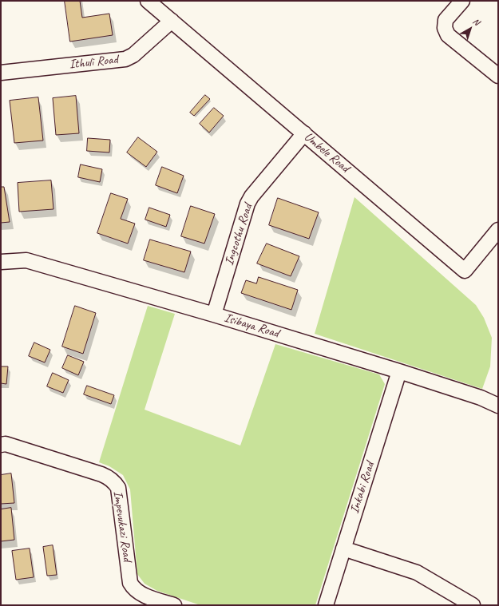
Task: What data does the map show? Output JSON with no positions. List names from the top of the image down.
{
  "streets": {
    "street": [
      "Ithuli Road",
      "Umbele Road",
      "Ingcothu Road",
      "Isibaya Road",
      "Inkabi Road",
      "Impevukazi Road"
    ]
  },
  "crossings": [
    ["Ithuli Road", "Umbele Road"],
    ["Umbele Road", "Ingcothu Road"],
    ["Ingcothu Road", "Isibaya Road"],
    ["Isibaya Road", "Inkabi Road"]
  ],
  "north": "top right"
}
